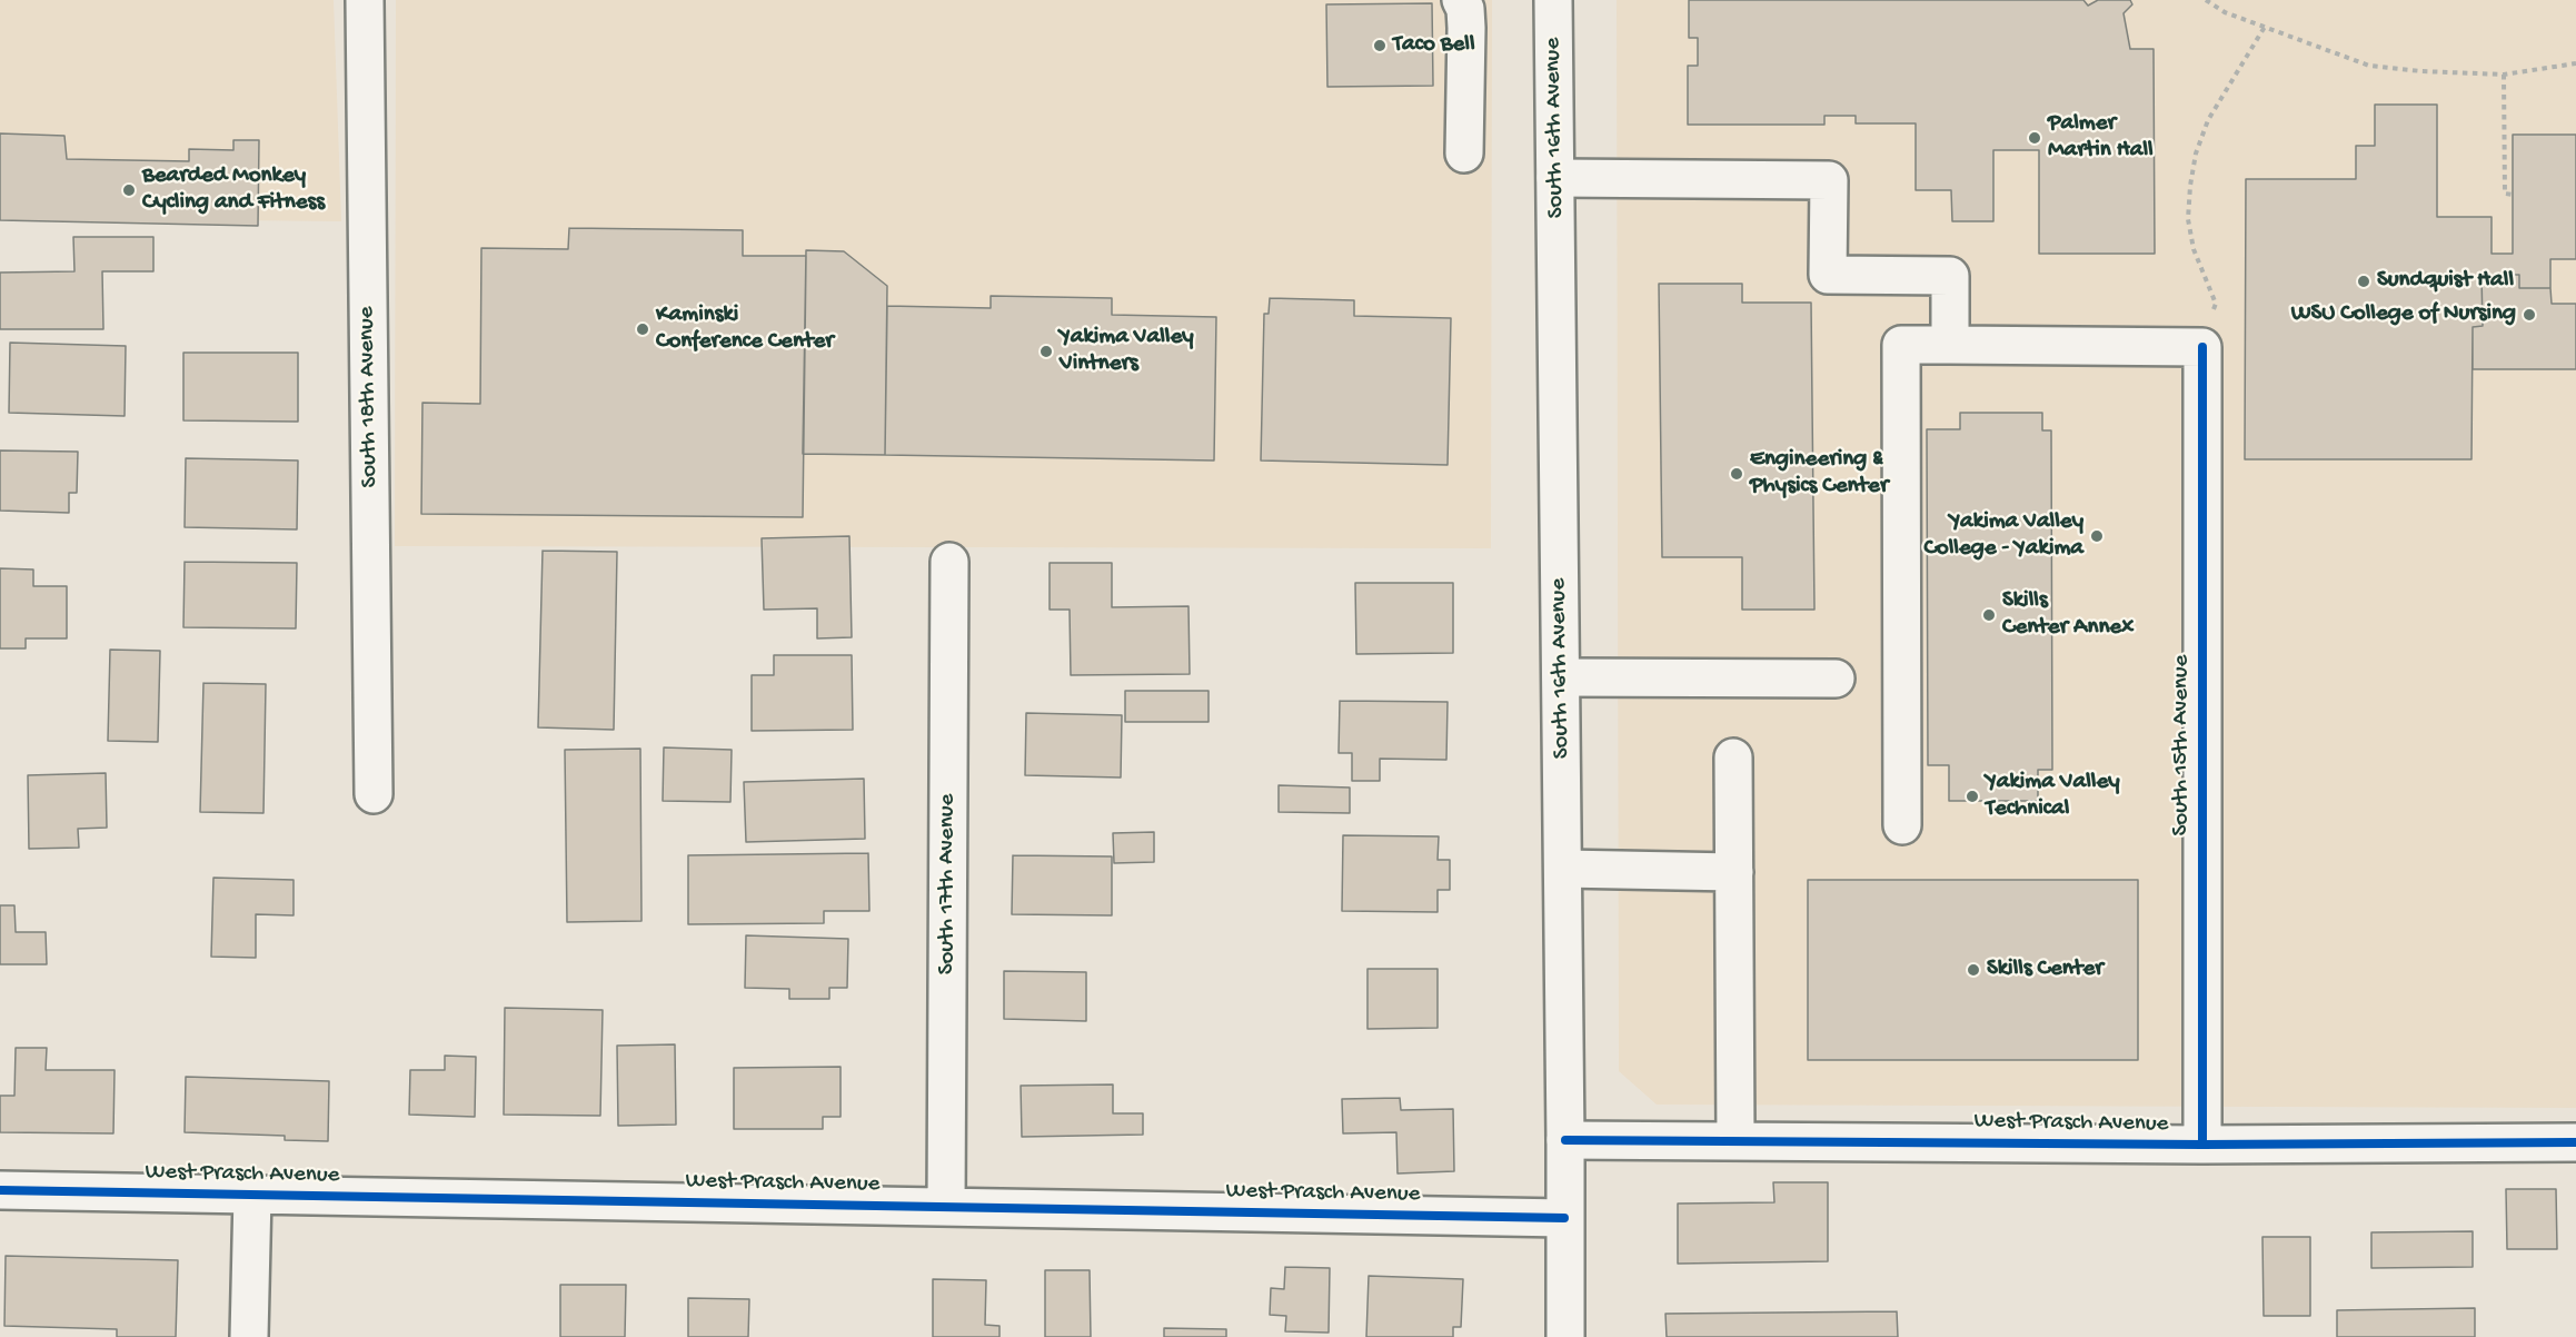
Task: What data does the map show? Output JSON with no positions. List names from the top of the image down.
{
  "streets": {
    "street": [
      "South 16th Avenue",
      "South 18th Avenue",
      "South 15th Avenue",
      "South 17th Avenue",
      "West Prasch Avenue"
    ]
  },
  "crossings": [
    ["South 16th Avenue", "West Prasch Avenue"],
    ["South 15th Avenue", "West Prasch Avenue"],
    ["South 17th Avenue", "West Prasch Avenue"]
  ],
  "places": [
    "Taco Bell",
    "Palmer Martin Hall",
    "Bearded Monkey Cycling and Fitness",
    "Sundquist Hall",
    "WSU College of Nursing",
    "Kaminski Conference Center",
    "Yakima Valley Vintners",
    "Engineering & Physics Center",
    "Yakima Valley College - Yakima",
    "Skills Center Annex",
    "Yakima Valley Technical",
    "Skills Center"
  ]
}
